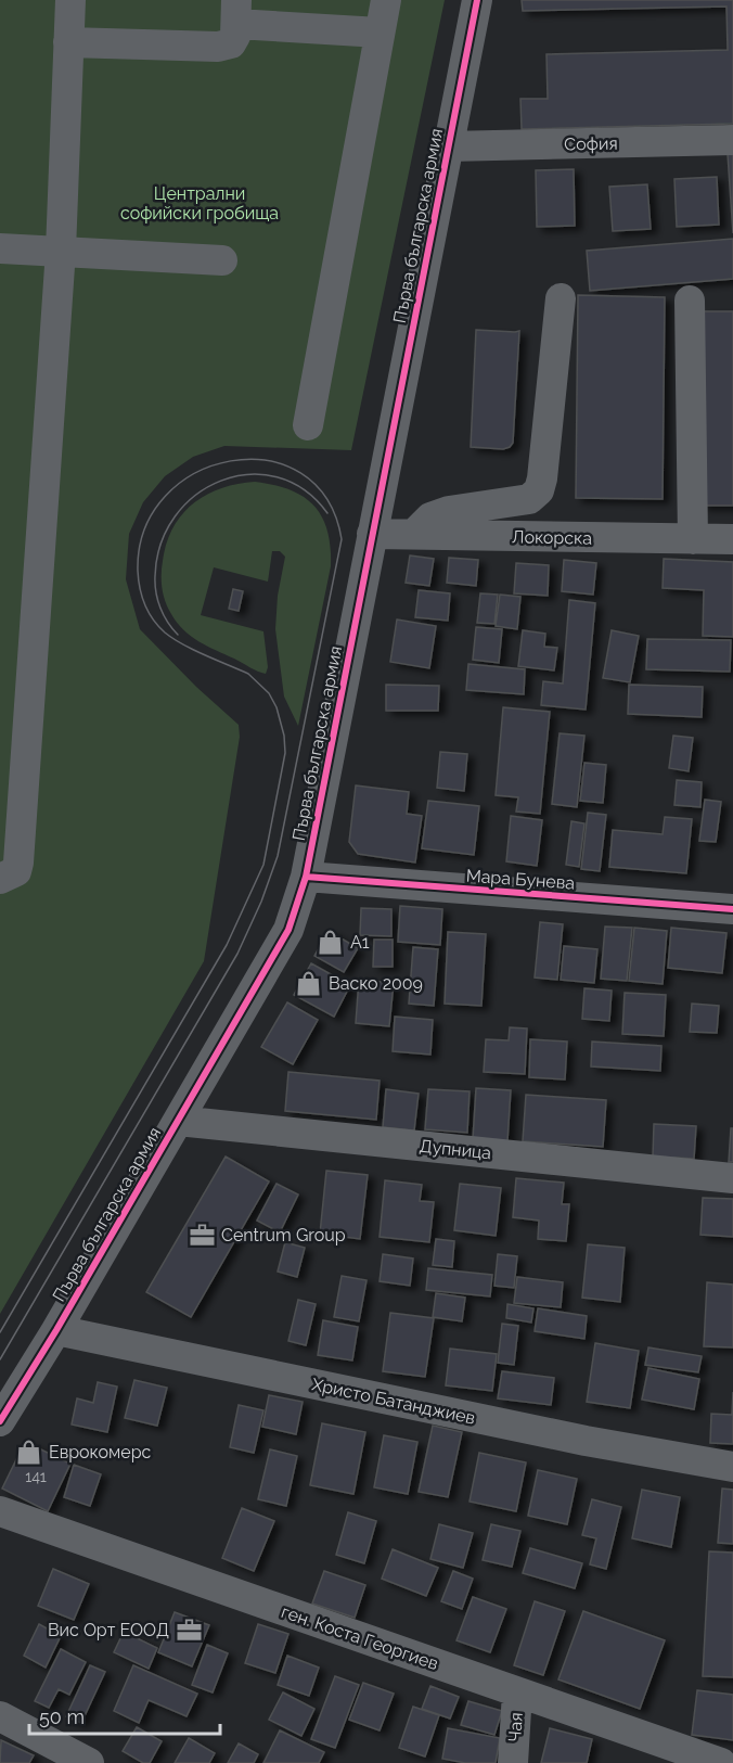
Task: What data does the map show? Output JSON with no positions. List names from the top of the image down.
{
  "streets": {
    "street": [
      "София",
      "Първа българска армия",
      "Локорска",
      "Мара Бунева",
      "Дупница",
      "Христо Батанджиев",
      "ген. Коста Георгиев",
      "Чая"
    ]
  },
  "crossings": [
    ["София", "Първа българска армия"],
    ["Първа българска армия", "Локорска"],
    ["Първа българска армия", "Мара Бунева"],
    ["Първа българска армия", "Дупница"],
    ["Първа българска армия", "Христо Батанджиев"],
    ["ген. Коста Георгиев", "Чая"]
  ],
  "parks": ["Централни софийски гробища"],
  "places": {
    "shop": ["A1", "Васко 2009", "Еврокомерс"],
    "office": ["Centrum Group", "Вис Орт ЕООД"]
  },
  "house_numbers": ["141"],
  "scale_bar": "50 m"
}
